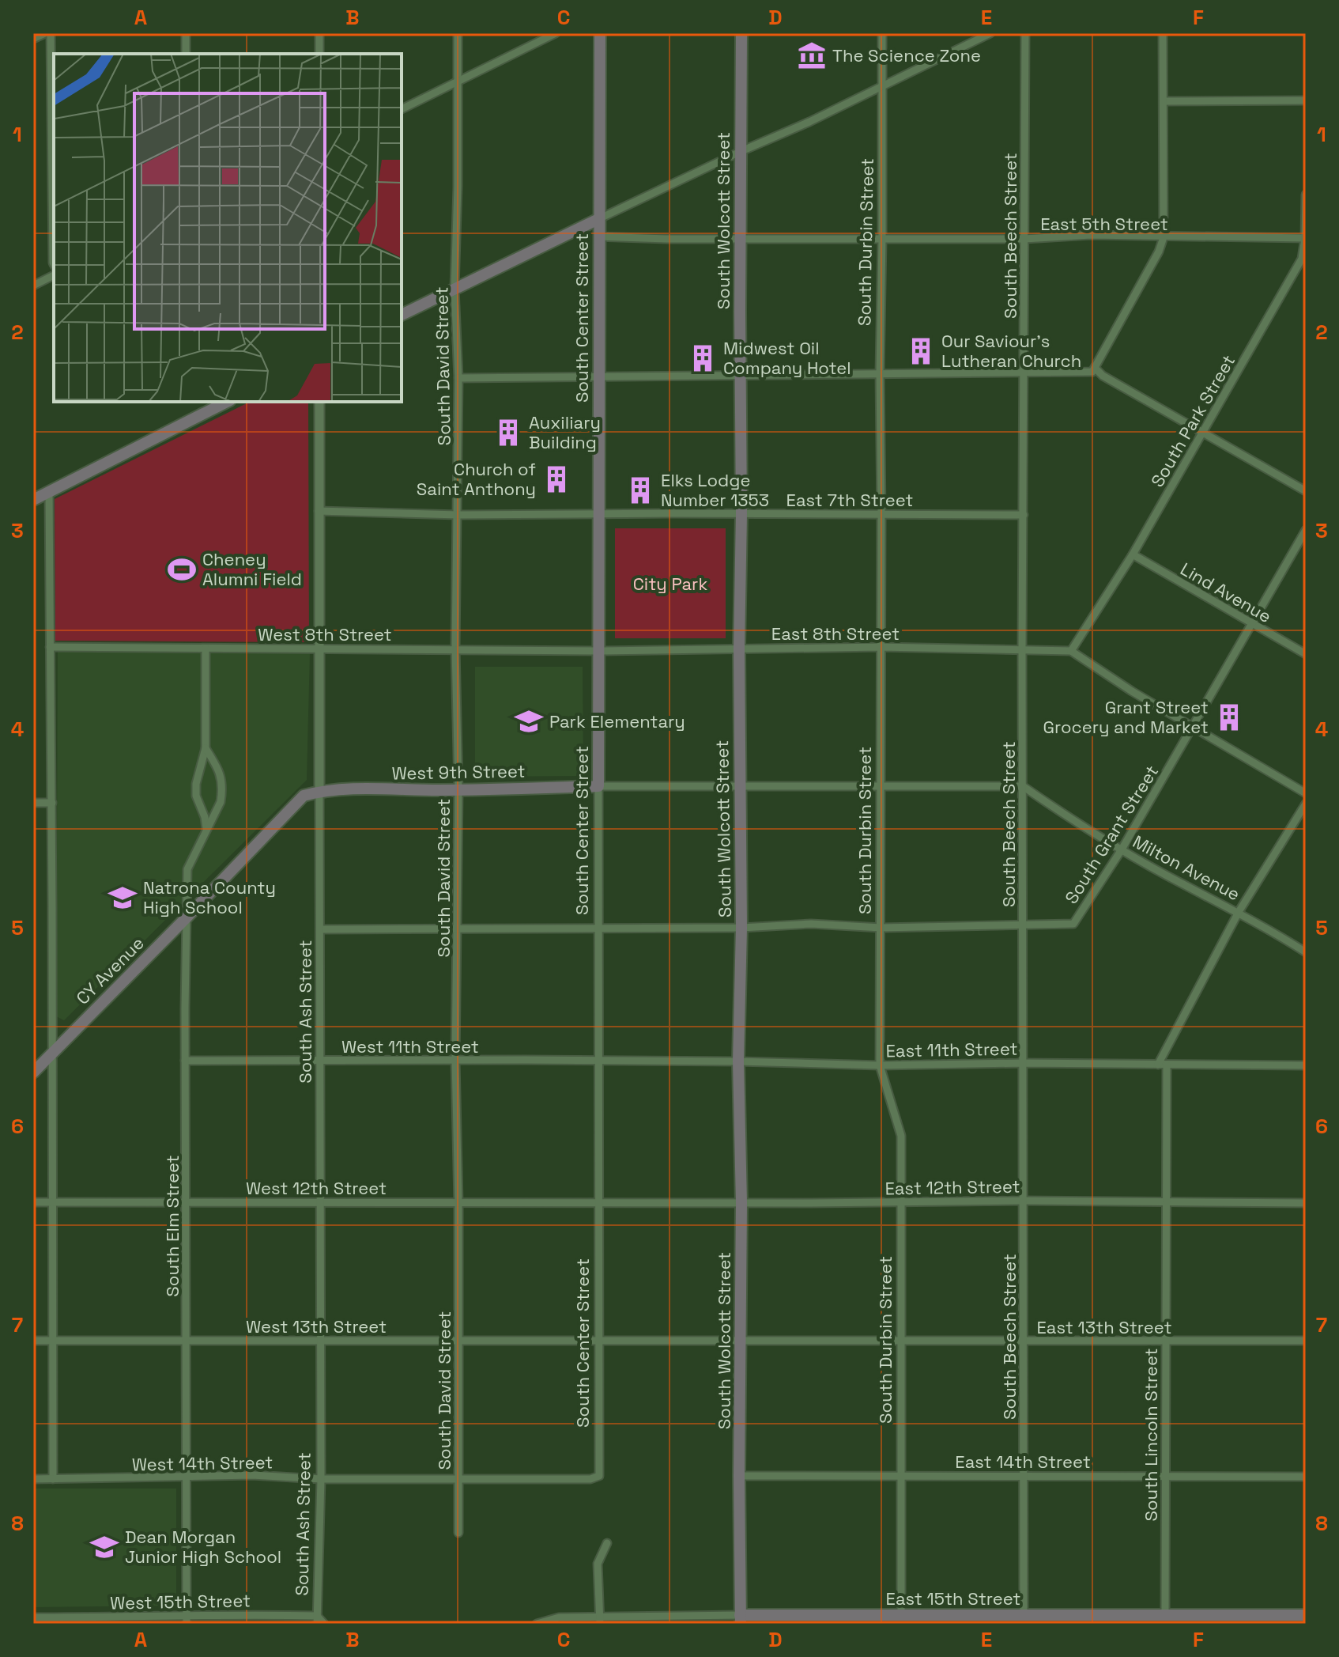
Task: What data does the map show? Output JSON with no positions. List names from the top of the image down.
{
  "streets": {
    "main road": [
      "South Wolcott Street",
      "South Center Street",
      "West 9th Street",
      "CY Avenue",
      "East 15th Street"
    ],
    "street": [
      "East 5th Street",
      "South Beech Street",
      "South Durbin Street",
      "South David Street",
      "South Park Street",
      "East 7th Street",
      "Lind Avenue",
      "East 8th Street",
      "West 8th Street",
      "South Grant Street",
      "Milton Avenue",
      "South Ash Street",
      "West 11th Street",
      "East 11th Street",
      "East 12th Street",
      "West 12th Street",
      "South Elm Street",
      "West 13th Street",
      "East 13th Street",
      "South Lincoln Street",
      "East 14th Street",
      "West 14th Street",
      "West 15th Street"
    ]
  },
  "crossings": [
    ["South Wolcott Street", "East 5th Street"],
    ["South Wolcott Street", "East 7th Street"],
    ["South Wolcott Street", "East 8th Street"],
    ["South Wolcott Street", "East 11th Street"],
    ["South Wolcott Street", "East 12th Street"],
    ["South Wolcott Street", "East 13th Street"],
    ["South Wolcott Street", "East 14th Street"],
    ["South Wolcott Street", "East 15th Street"],
    ["East 5th Street", "South Beech Street"],
    ["East 5th Street", "South Durbin Street"],
    ["East 5th Street", "South Center Street"],
    ["East 5th Street", "South Park Street"],
    ["South Beech Street", "East 7th Street"],
    ["South Beech Street", "East 8th Street"],
    ["South Beech Street", "South Grant Street"],
    ["South Beech Street", "Milton Avenue"],
    ["South Beech Street", "East 11th Street"],
    ["South Beech Street", "East 12th Street"],
    ["South Beech Street", "East 13th Street"],
    ["South Beech Street", "East 14th Street"],
    ["South Beech Street", "East 15th Street"],
    ["South Durbin Street", "East 7th Street"],
    ["South Durbin Street", "East 8th Street"],
    ["South Durbin Street", "East 11th Street"],
    ["South Durbin Street", "East 12th Street"],
    ["South Durbin Street", "East 13th Street"],
    ["South Durbin Street", "East 14th Street"],
    ["South Durbin Street", "East 15th Street"],
    ["South Center Street", "East 7th Street"],
    ["South Center Street", "East 8th Street"],
    ["South Center Street", "West 8th Street"],
    ["South Center Street", "West 9th Street"],
    ["South Center Street", "West 11th Street"],
    ["South Center Street", "East 11th Street"],
    ["South Center Street", "East 12th Street"],
    ["South Center Street", "West 12th Street"],
    ["South Center Street", "West 13th Street"],
    ["South Center Street", "East 13th Street"],
    ["South Center Street", "West 14th Street"],
    ["South David Street", "East 7th Street"],
    ["South David Street", "West 8th Street"],
    ["South David Street", "West 9th Street"],
    ["South David Street", "West 11th Street"],
    ["South David Street", "West 12th Street"],
    ["South David Street", "West 13th Street"],
    ["South David Street", "West 14th Street"],
    ["South Park Street", "Lind Avenue"],
    ["South Park Street", "East 8th Street"],
    ["East 7th Street", "South Ash Street"],
    ["Lind Avenue", "South Grant Street"],
    ["East 8th Street", "West 8th Street"],
    ["West 8th Street", "South Ash Street"],
    ["West 8th Street", "South Elm Street"],
    ["West 9th Street", "CY Avenue"],
    ["West 9th Street", "South Ash Street"],
    ["South Grant Street", "Milton Avenue"],
    ["Milton Avenue", "South Lincoln Street"],
    ["CY Avenue", "South Ash Street"],
    ["CY Avenue", "South Elm Street"],
    ["South Ash Street", "West 11th Street"],
    ["South Ash Street", "West 12th Street"],
    ["South Ash Street", "West 13th Street"],
    ["South Ash Street", "West 14th Street"],
    ["South Ash Street", "West 15th Street"],
    ["West 11th Street", "East 11th Street"],
    ["West 11th Street", "South Elm Street"],
    ["East 11th Street", "South Lincoln Street"],
    ["East 12th Street", "West 12th Street"],
    ["East 12th Street", "South Lincoln Street"],
    ["West 12th Street", "South Elm Street"],
    ["South Elm Street", "West 13th Street"],
    ["South Elm Street", "West 14th Street"],
    ["South Elm Street", "West 15th Street"],
    ["West 13th Street", "East 13th Street"],
    ["East 13th Street", "South Lincoln Street"],
    ["South Lincoln Street", "East 14th Street"],
    ["South Lincoln Street", "East 15th Street"]
  ],
  "parks": ["City Park"],
  "places": {
    "museum": ["The Science Zone"],
    "building": [
      "Our Saviour's Lutheran Church",
      "Midwest Oil Company Hotel",
      "Auxiliary Building",
      "Church of Saint Anthony",
      "Elks Lodge Number 1353",
      "Grant Street Grocery and Market"
    ],
    "sports": ["Cheney Alumni Field"],
    "school or university": ["Park Elementary", "Natrona County High School", "Dean Morgan Junior High School"]
  },
  "grid": {
    "columns": [
      "A",
      "B",
      "C",
      "D",
      "E",
      "F"
    ],
    "rows": [
      "1",
      "2",
      "3",
      "4",
      "5",
      "6",
      "7",
      "8"
    ]
  }
}
